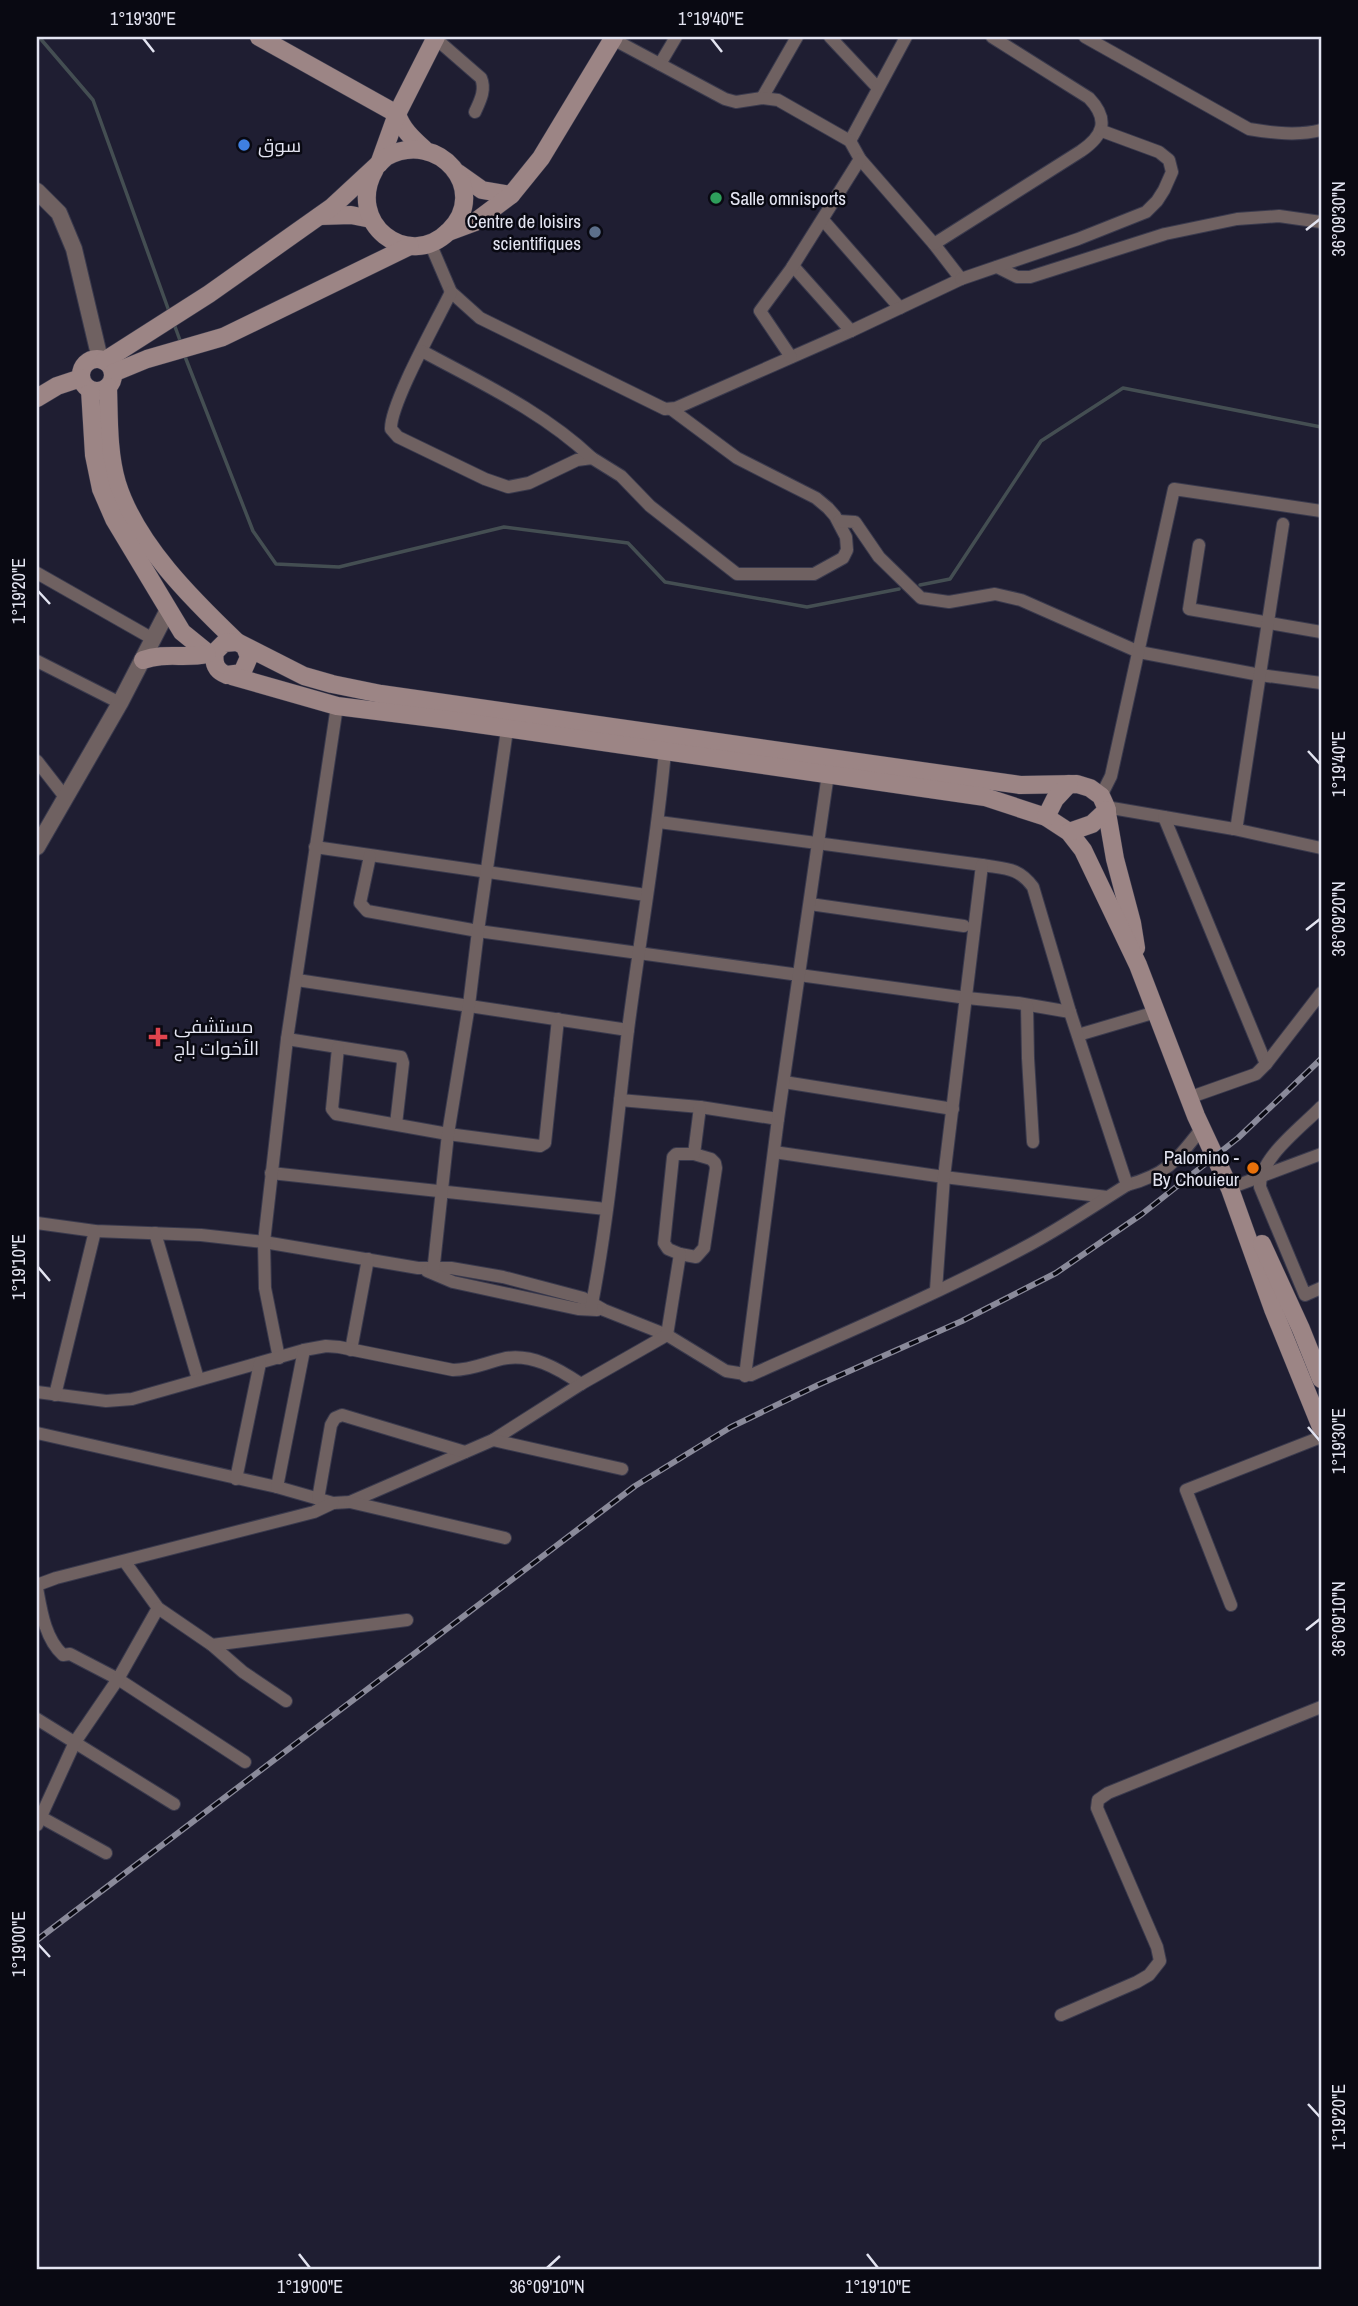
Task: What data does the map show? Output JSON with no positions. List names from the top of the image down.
{
  "places": {
    "other": [
      "سوق",
      "Salle omnisports",
      "Centre de loisirs scientifiques",
      "Palomino - By Chouieur"
    ],
    "health": ["مستشفى الأخوات باج"]
  },
  "coordinates": [
    "1°19'30\"E",
    "1°19'40\"E",
    "36°09'30\"N",
    "1°19'20\"E",
    "36°09'20\"N",
    "1°19'10\"E",
    "36°09'10\"N",
    "1°19'00\"E"
  ]
}
